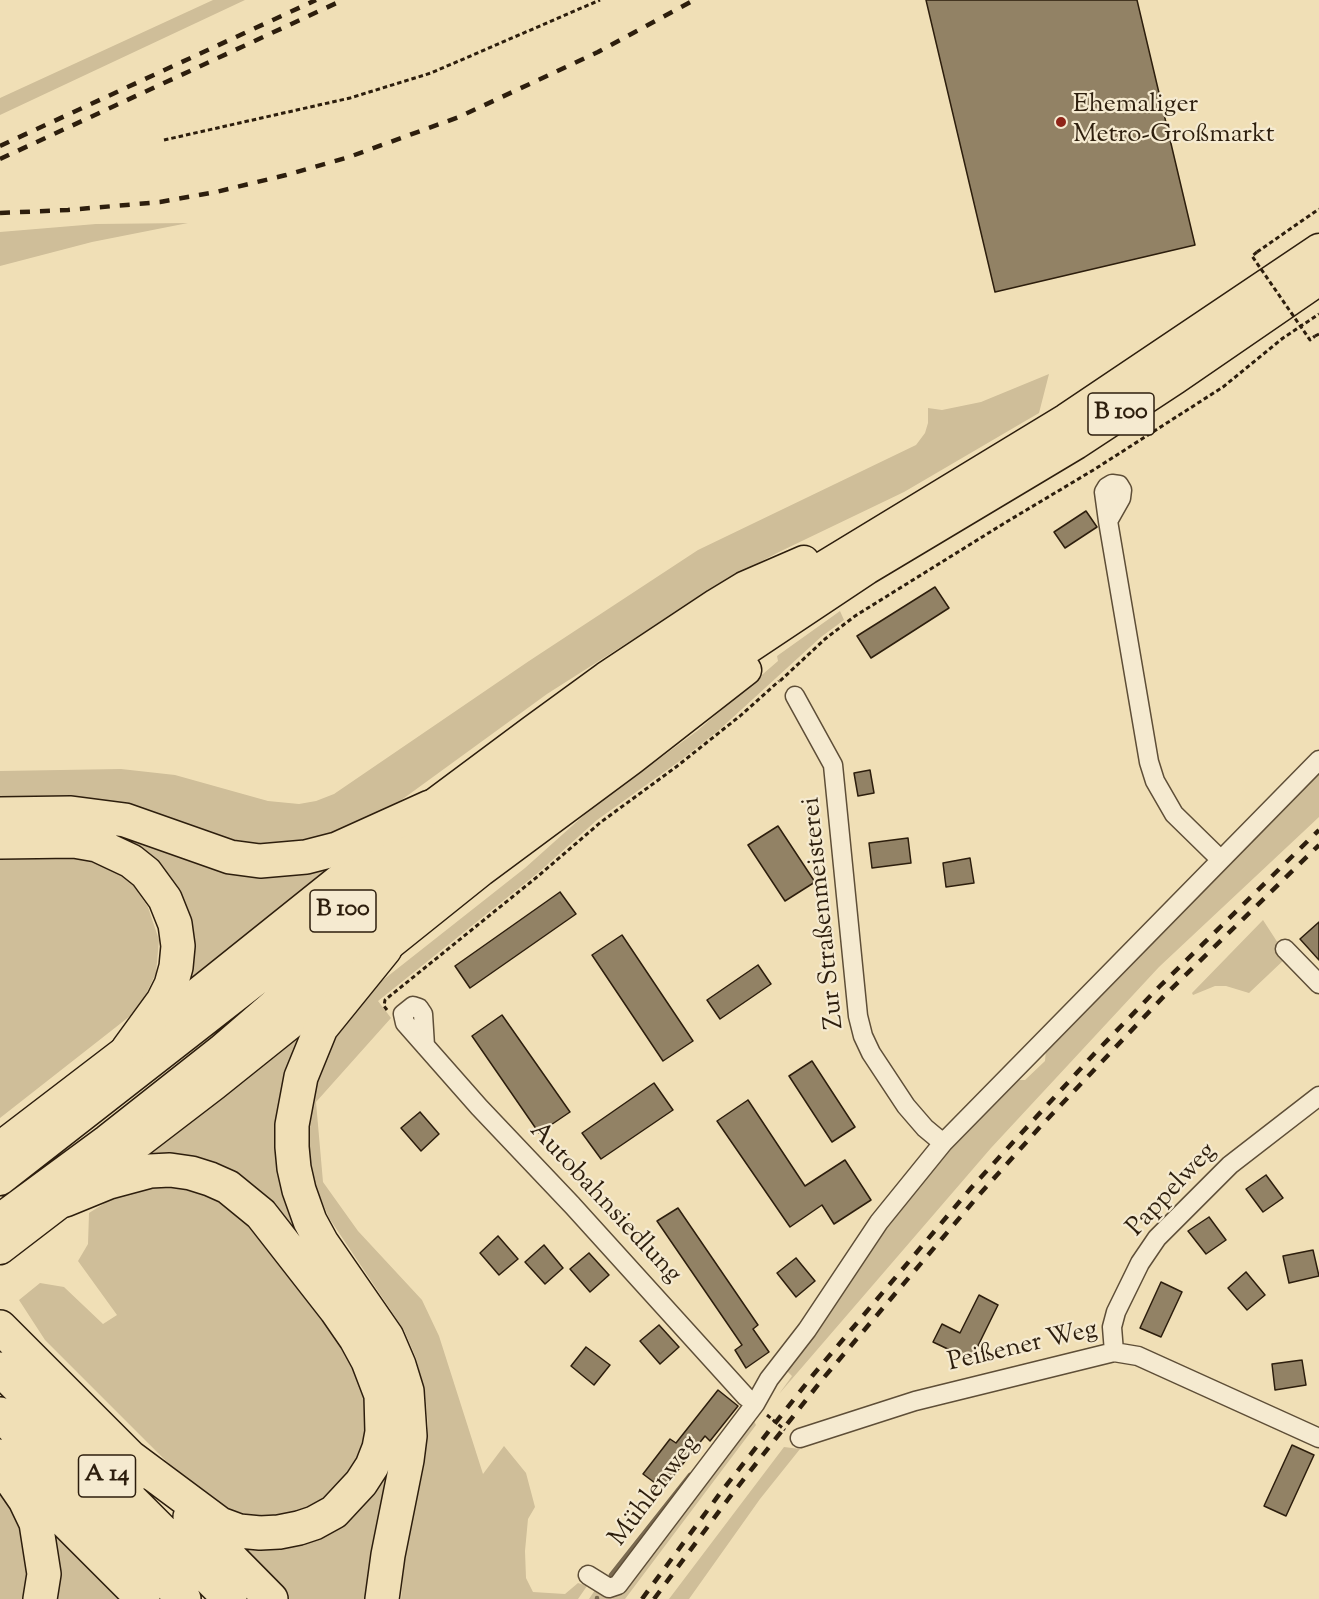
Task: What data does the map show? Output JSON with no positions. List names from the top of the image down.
{
  "streets": {
    "highway": ["B 100", "A 14"],
    "street": [
      "Zur Straßenmeisterei",
      "Pappelweg",
      "Autobahnsiedlung",
      "Peißener Weg",
      "Mühlenweg"
    ]
  },
  "crossings": [
    ["Pappelweg", "Peißener Weg"],
    ["Autobahnsiedlung", "Mühlenweg"]
  ],
  "places": ["Ehemaliger Metro-Großmarkt"]
}
